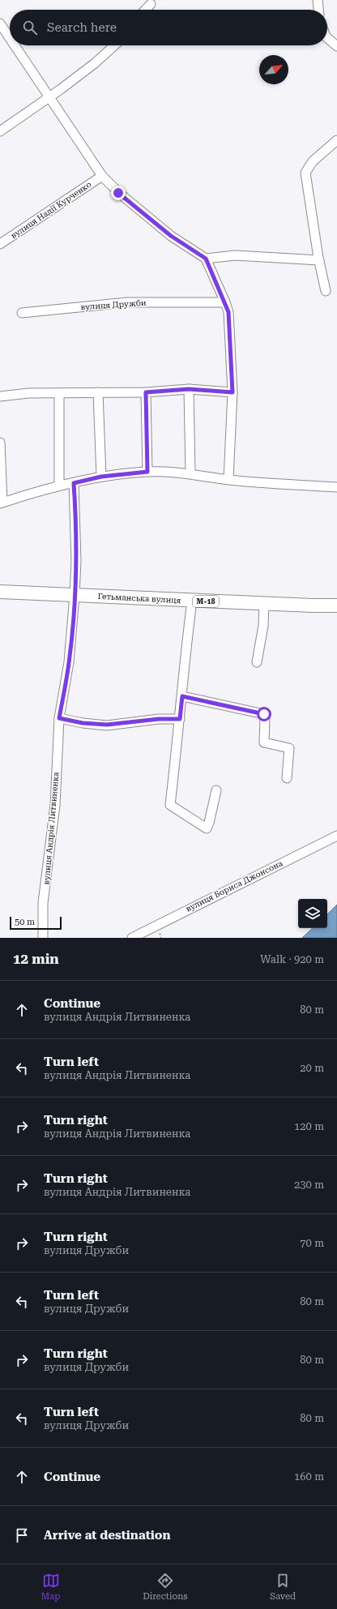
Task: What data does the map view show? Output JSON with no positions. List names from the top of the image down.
{
  "streets": {
    "highway": ["Гетьманська вулиця", "М-18"],
    "street": [
      "вулиця Надії Курченко",
      "вулиця Дружби",
      "вулиця Андрія Литвиненка",
      "вулиця Бориса Джонсона"
    ]
  },
  "crossings": [
    ["Гетьманська вулиця", "вулиця Андрія Литвиненка"]
  ],
  "scale_bar": "50 m",
  "north": "top right",
  "page": {
    "search": "Search here",
    "scale": "50 m",
    "heading": ["12 min", "Walk · 920 m"],
    "list": [
      ["Continue", "вулиця Андрія Литвиненка", "80 m"],
      ["Turn left", "вулиця Андрія Литвиненка", "20 m"],
      ["Turn right", "вулиця Андрія Литвиненка", "120 m"],
      ["Turn right", "вулиця Андрія Литвиненка", "230 m"],
      ["Turn right", "вулиця Дружби", "70 m"],
      ["Turn left", "вулиця Дружби", "80 m"],
      ["Turn right", "вулиця Дружби", "80 m"],
      ["Turn left", "вулиця Дружби", "80 m"],
      ["Continue", "160 m"],
      "Arrive at destination"
    ],
    "nav": ["Map", "Directions", "Saved"]
  }
}
